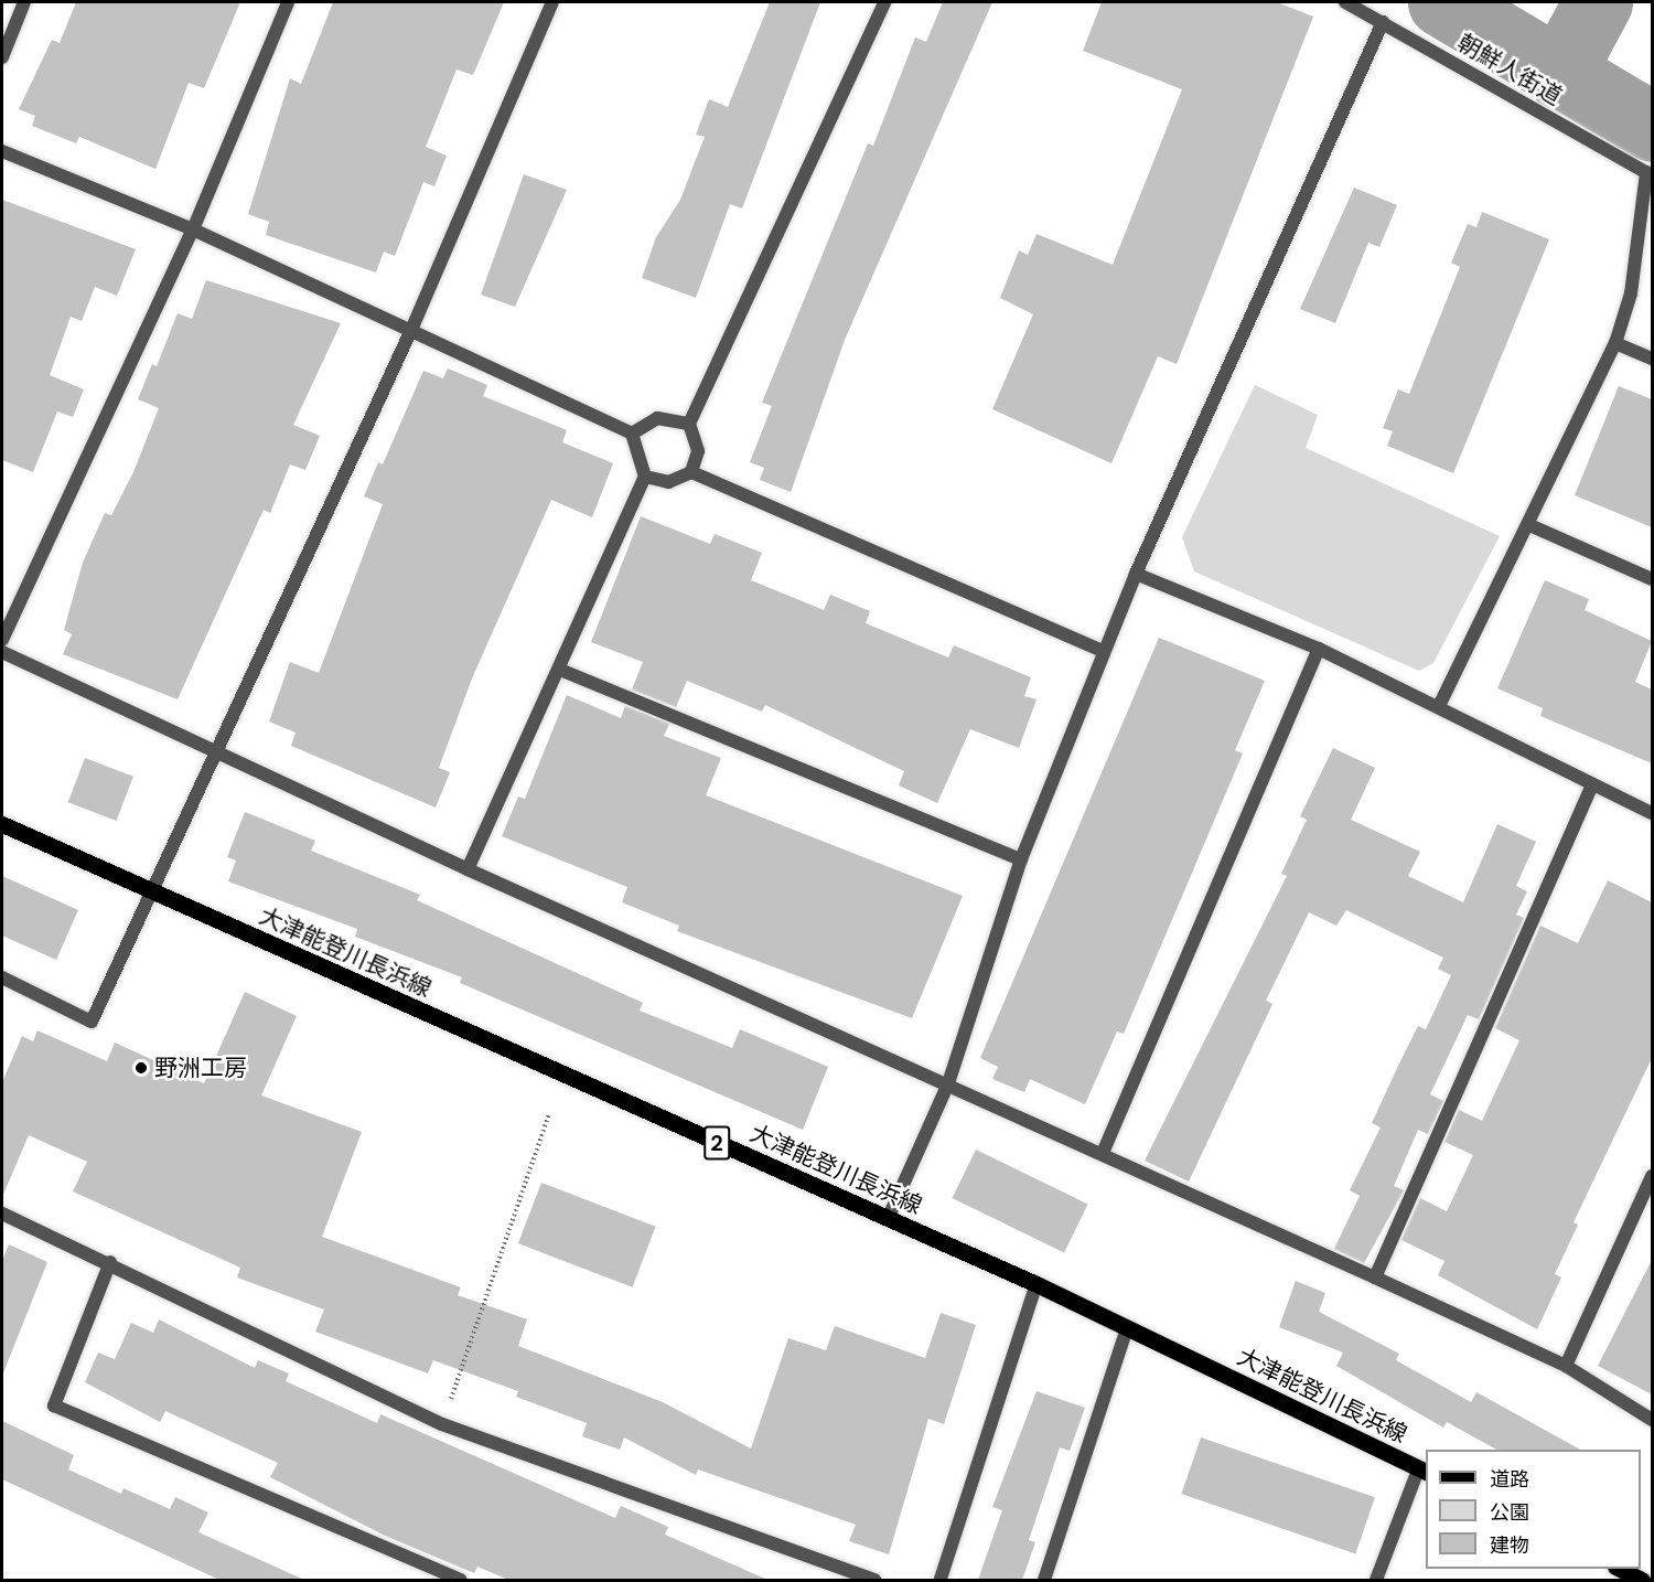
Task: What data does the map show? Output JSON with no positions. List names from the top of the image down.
{
  "streets": {
    "main road": ["大津能登川長浜線", "2"],
    "street": ["朝鮮人街道"]
  },
  "places": ["野洲工房"],
  "legend": ["道路", "公園", "建物"]
}
